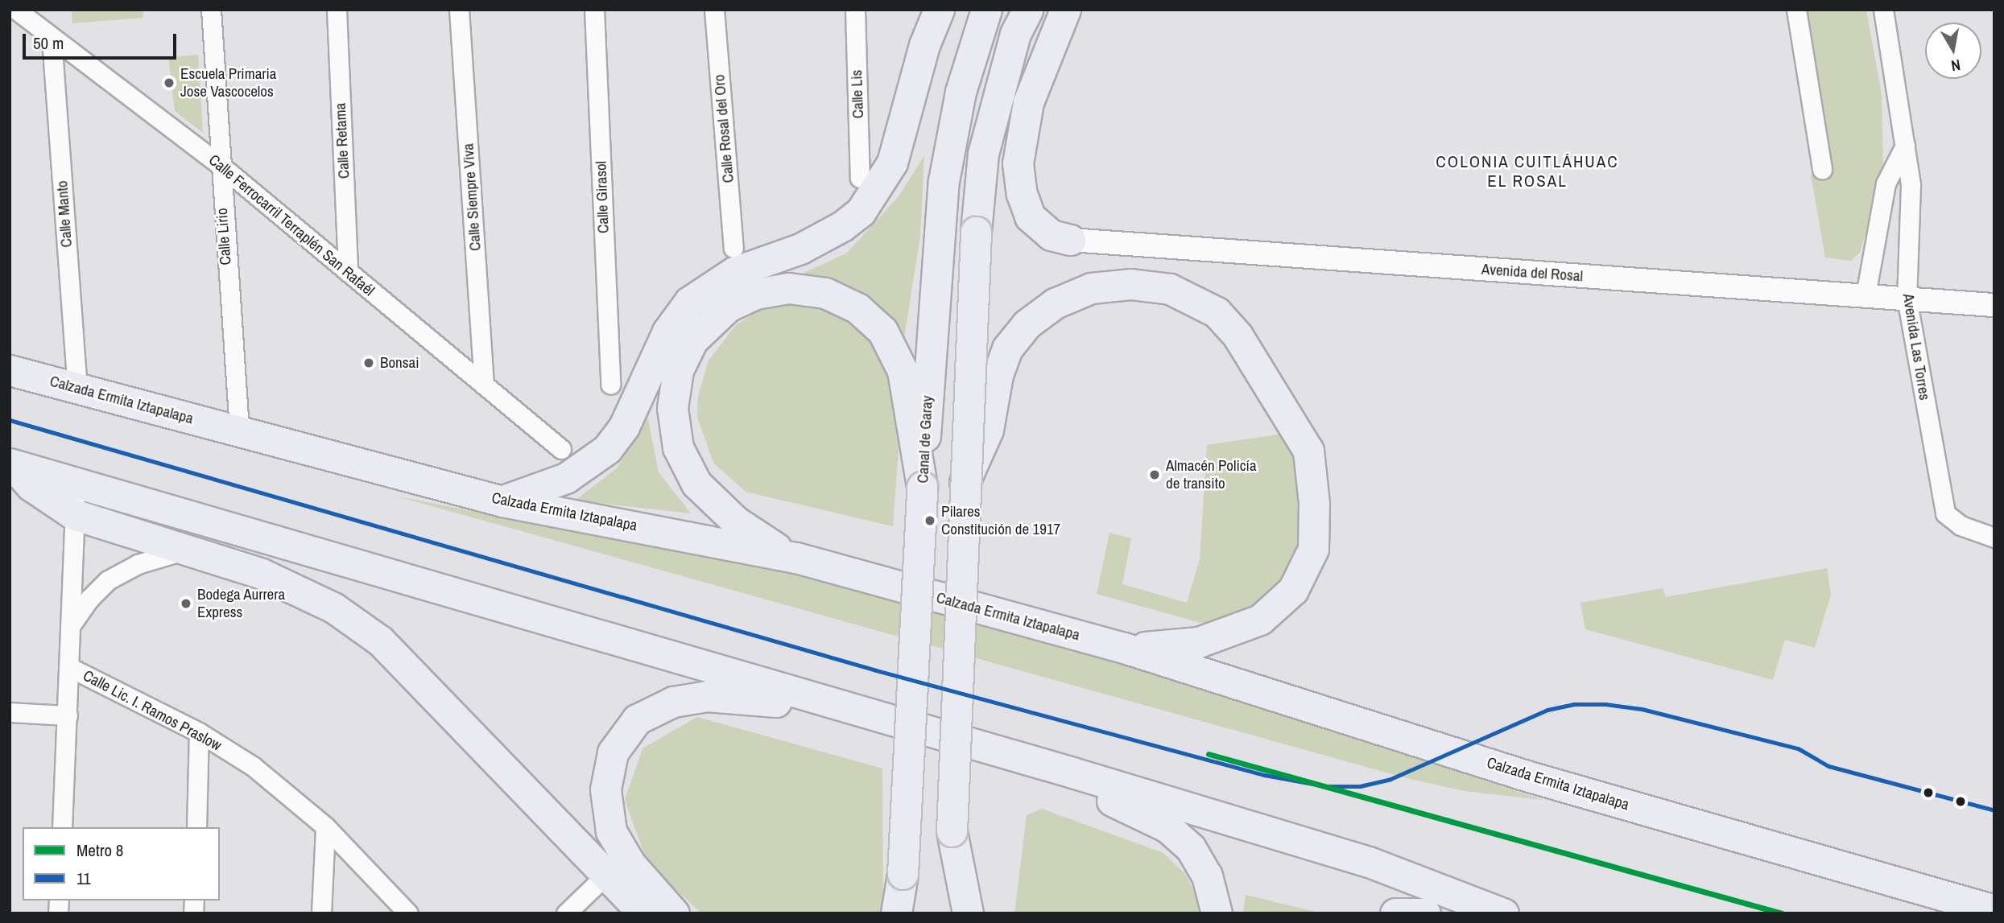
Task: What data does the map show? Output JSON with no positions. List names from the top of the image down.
{
  "streets": {
    "main road": ["Calzada Ermita Iztapalapa", "Canal de Garay"],
    "street": [
      "Calle Lis",
      "Calle Rosal del Oro",
      "Calle Retama",
      "Calle Siempre Viva",
      "Calle Girasol",
      "Calle Manto",
      "Calle Ferrocarril Terraplén San Rafaél",
      "Calle Lirio",
      "Avenida del Rosal",
      "Avenida Las Torres",
      "Calle Lic. I. Ramos Praslow"
    ]
  },
  "crossings": [
    ["Calle Retama", "Calle Ferrocarril Terraplén San Rafaél"],
    ["Calle Siempre Viva", "Calle Ferrocarril Terraplén San Rafaél"],
    ["Calle Manto", "Calle Ferrocarril Terraplén San Rafaél"],
    ["Calle Manto", "Calzada Ermita Iztapalapa"],
    ["Calle Ferrocarril Terraplén San Rafaél", "Calle Lirio"],
    ["Calle Lirio", "Calzada Ermita Iztapalapa"],
    ["Avenida del Rosal", "Avenida Las Torres"]
  ],
  "districts": ["COLONIA CUITLÁHUAC EL ROSAL"],
  "places": [
    "Escuela Primaria Jose Vascocelos",
    "Bonsai",
    "Almacén Policía de transito",
    "Pilares Constitución de 1917",
    "Bodega Aurrera Express"
  ],
  "lines": ["transit line 11", "metro line 8"],
  "legend": ["Metro 8", "11"],
  "scale_bar": "50 m",
  "north": "bottom"
}
